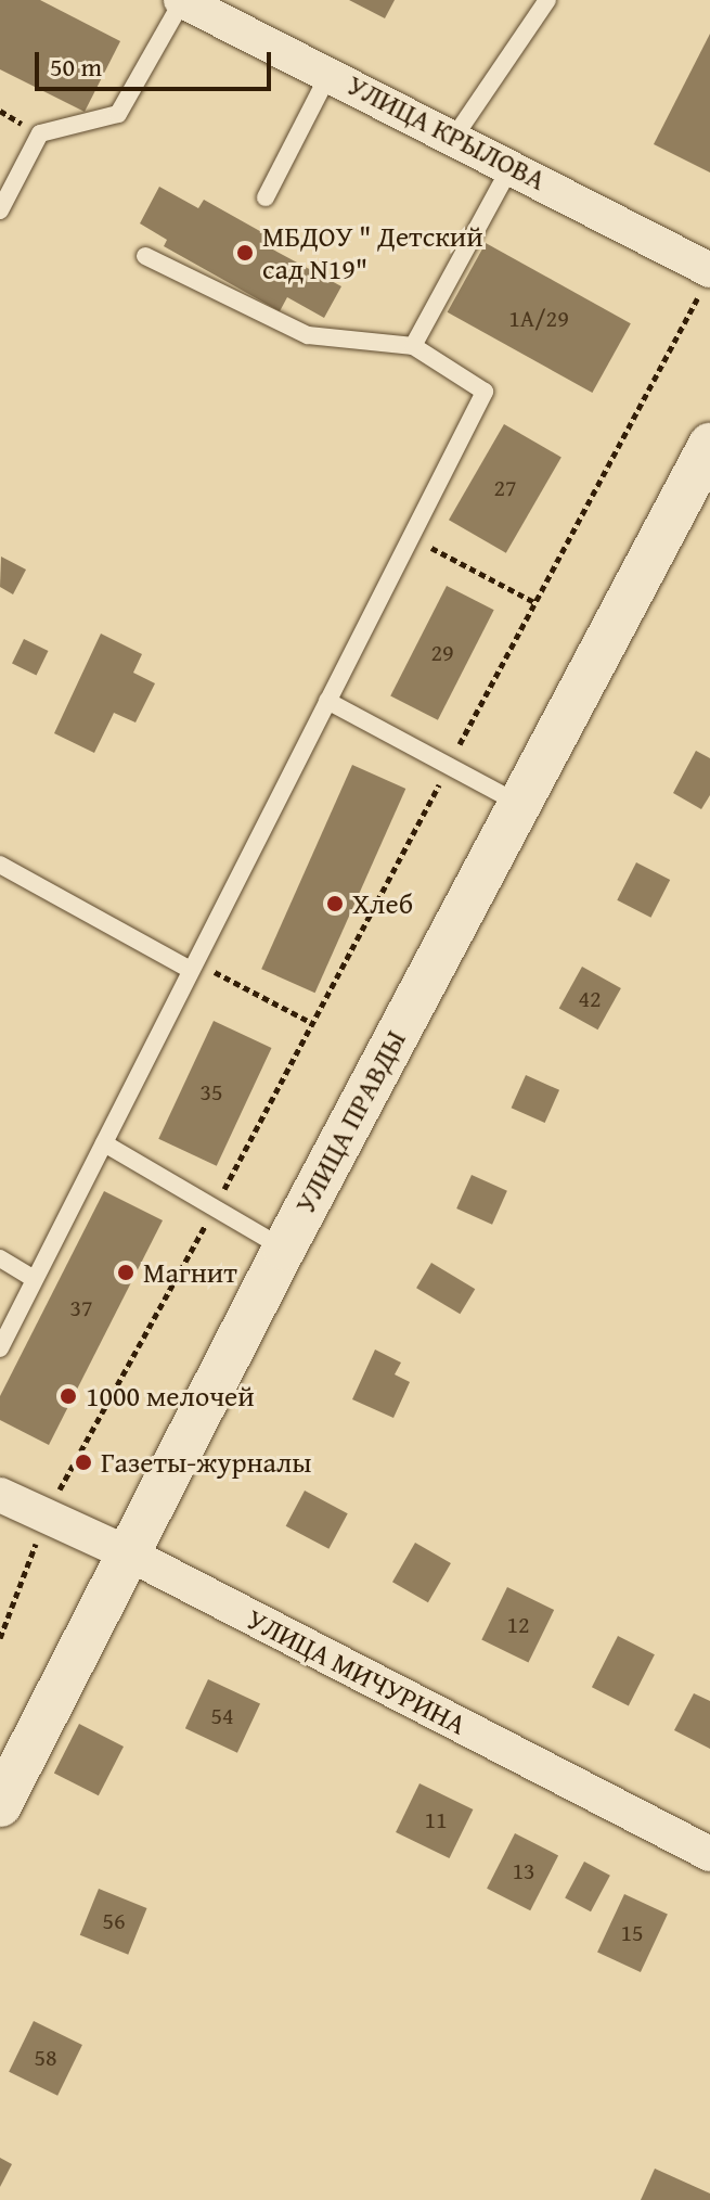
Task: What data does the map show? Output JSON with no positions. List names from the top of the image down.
{
  "streets": {
    "street": ["УЛИЦА КРЫЛОВА", "УЛИЦА ПРАВДЫ", "УЛИЦА МИЧУРИНА"]
  },
  "crossings": [
    ["УЛИЦА ПРАВДЫ", "УЛИЦА МИЧУРИНА"]
  ],
  "places": [
    "МБДОУ \" Детский сад N19\"",
    "Хлеб",
    "Магнит",
    "1000 мелочей",
    "Газеты-журналы"
  ],
  "house_numbers": [
    "1А/29",
    "27",
    "29",
    "42",
    "35",
    "37",
    "12",
    "54",
    "11",
    "13",
    "56",
    "15",
    "58"
  ],
  "scale_bar": "50 m"
}
